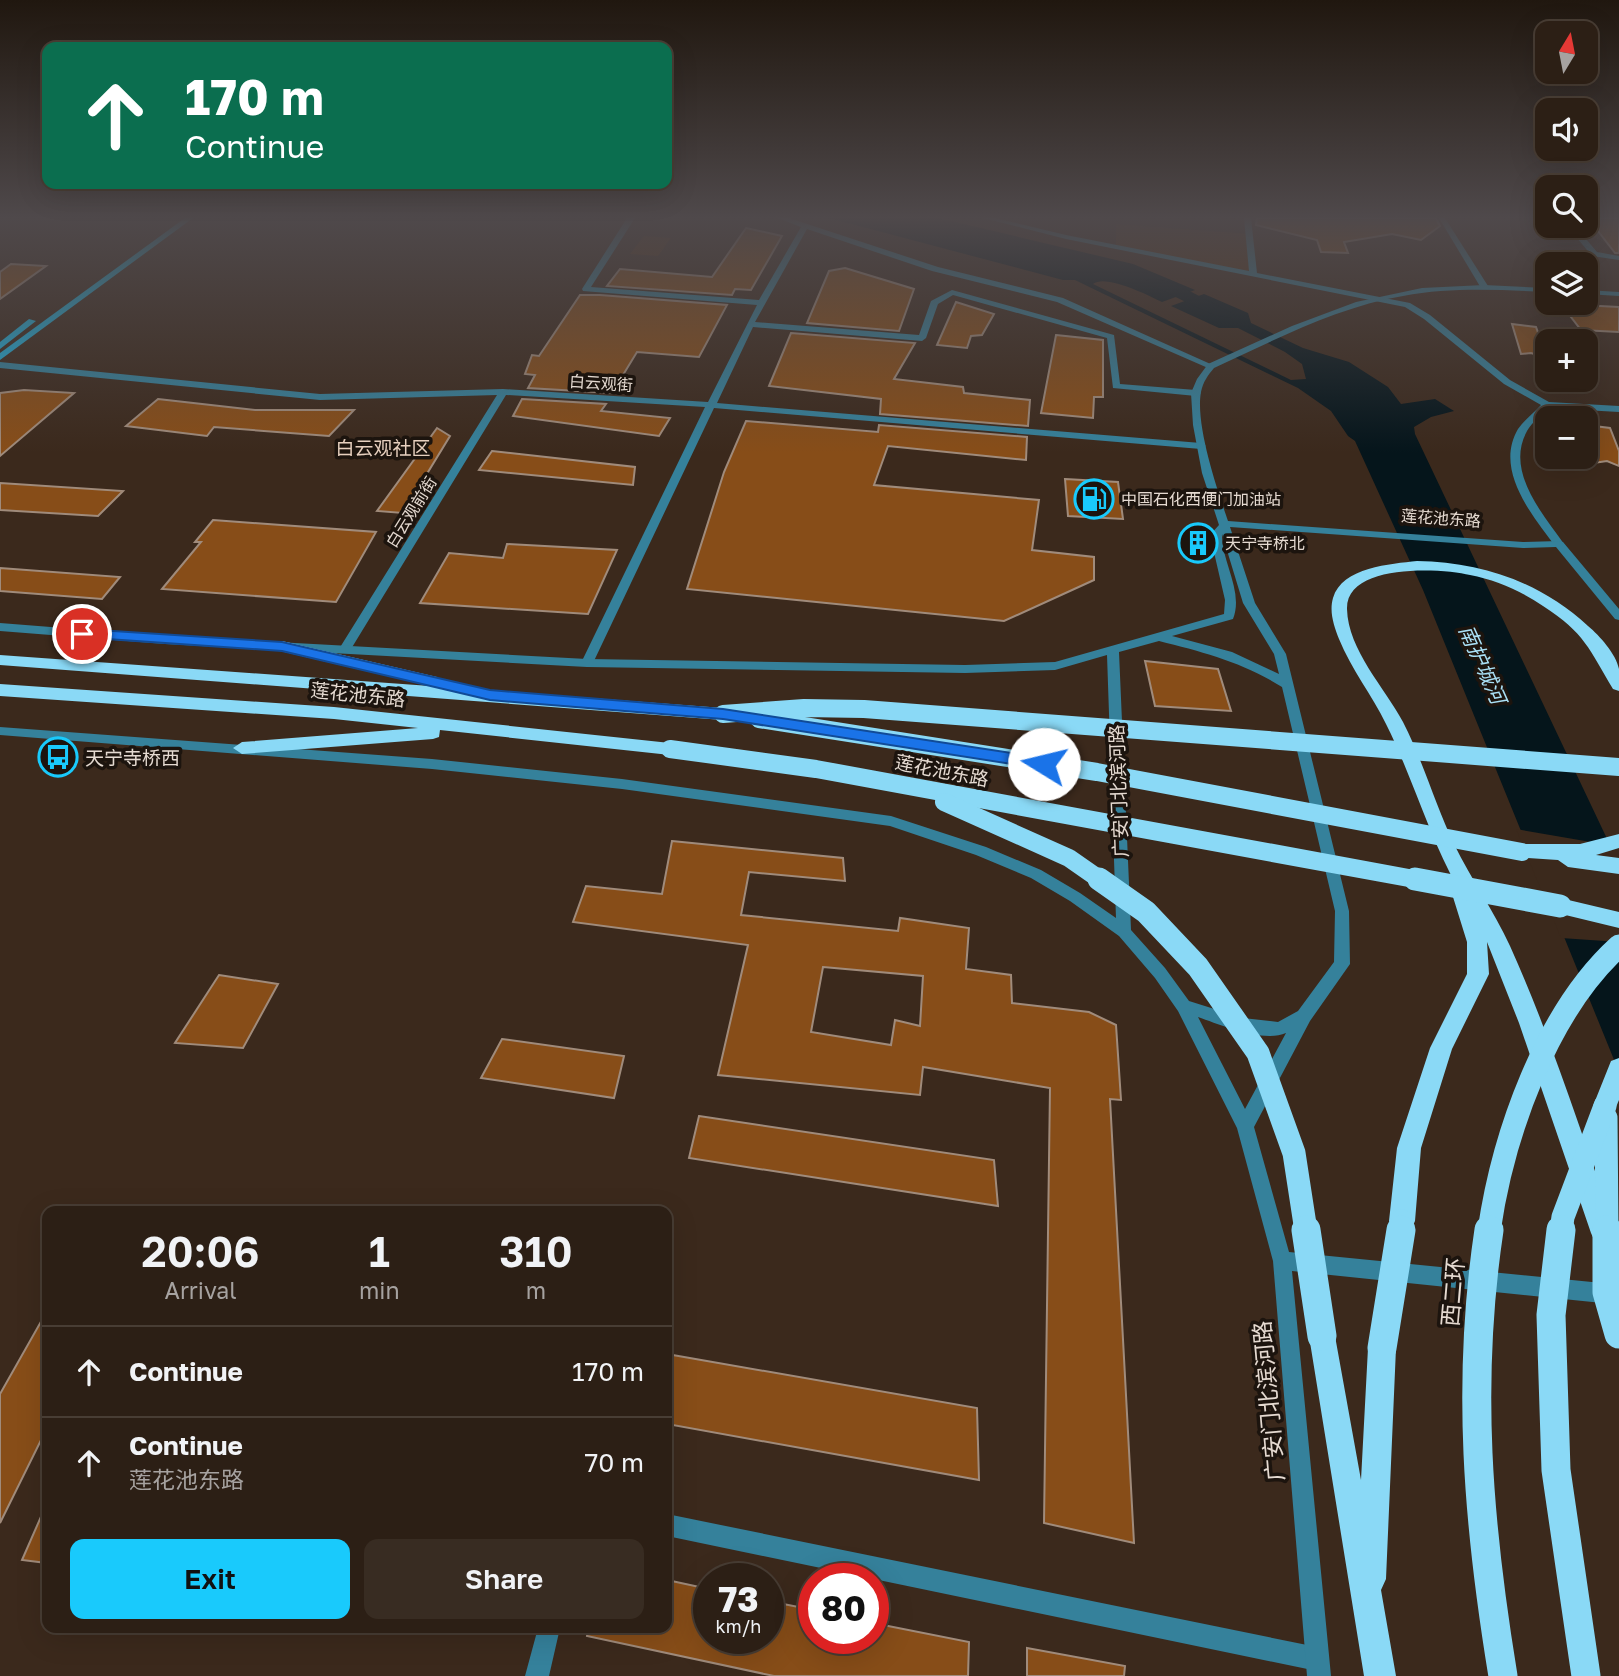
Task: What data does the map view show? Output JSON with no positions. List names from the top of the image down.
{
  "streets": {
    "highway": ["莲花池东路", "西二环"],
    "street": ["白云观街", "白云观前街", "广安门北滨河路"]
  },
  "crossings": [
    ["白云观街", "白云观前街"]
  ],
  "districts": ["白云观社区"],
  "water": ["南护城河"],
  "places": {
    "fuel station": ["中国石化西便门加油站"],
    "building": ["天宁寺桥北"],
    "bus stop": ["天宁寺桥西"]
  },
  "north": "top",
  "page": {
    "map_buttons": ["+", "−"],
    "turn": ["170 m", "Continue"],
    "eta": [
      "20:06",
      "Arrival",
      "1",
      "min",
      "310",
      "m"
    ],
    "list": [
      {
        "name": "Continue",
        "value": "170 m"
      },
      {
        "name": "Continue",
        "note": "莲花池东路",
        "value": "70 m"
      }
    ],
    "buttons": ["Exit", "Share"],
    "speed": "73 km/h",
    "limit": "80"
  }
}
